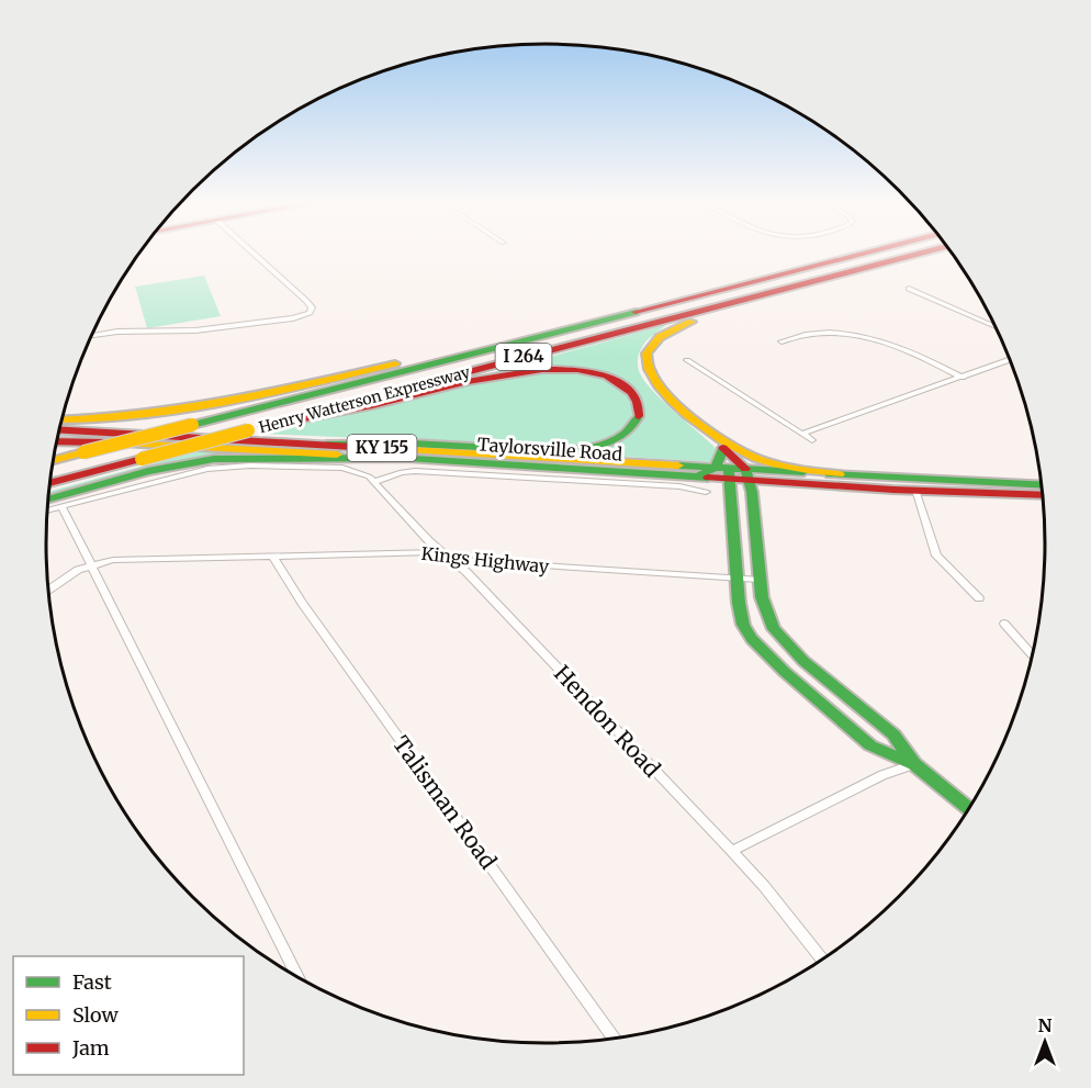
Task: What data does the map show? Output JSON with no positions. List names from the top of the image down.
{
  "streets": {
    "main road": [
      "I 264",
      "Henry Watterson Expressway",
      "KY 155",
      "Taylorsville Road"
    ],
    "street": ["Kings Highway", "Hendon Road", "Talisman Road"]
  },
  "crossings": [
    ["Taylorsville Road", "Hendon Road"],
    ["Kings Highway", "Hendon Road"],
    ["Kings Highway", "Talisman Road"]
  ],
  "legend": ["Fast", "Slow", "Jam"],
  "north": "top"
}
